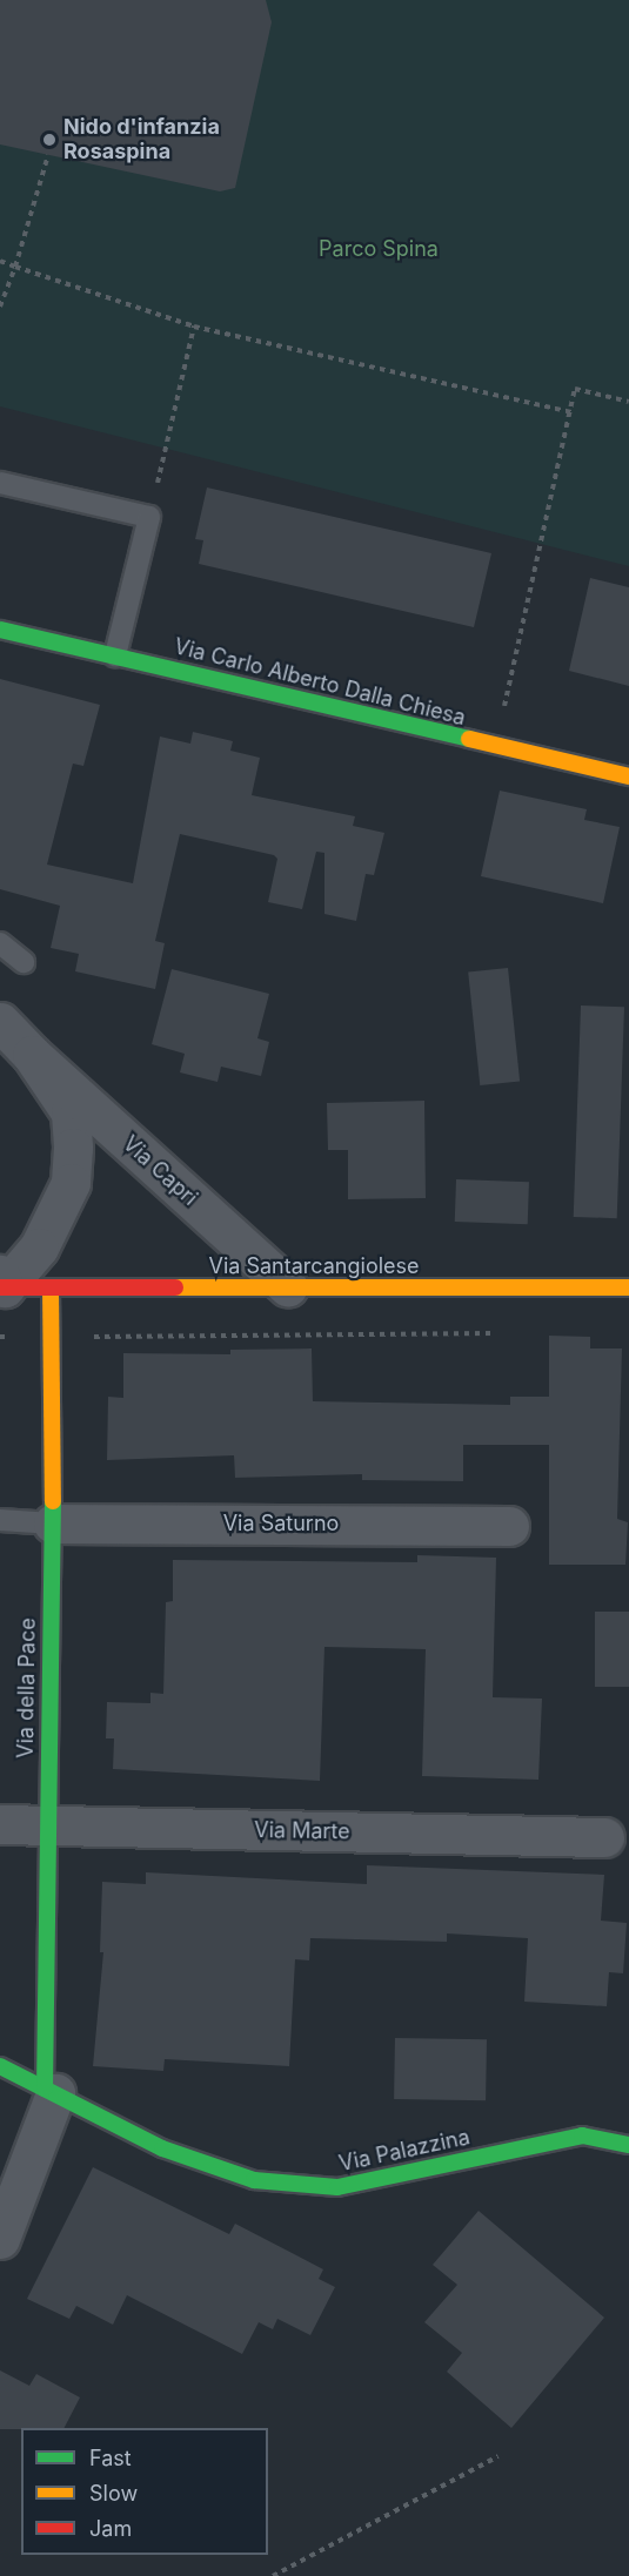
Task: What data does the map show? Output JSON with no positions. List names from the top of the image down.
{
  "streets": {
    "street": [
      "Via Carlo Alberto Dalla Chiesa",
      "Via Capri",
      "Via Santarcangiolese",
      "Via Saturno",
      "Via della Pace",
      "Via Marte",
      "Via Palazzina"
    ]
  },
  "crossings": [
    ["Via Capri", "Via Santarcangiolese"],
    ["Via Santarcangiolese", "Via della Pace"],
    ["Via Saturno", "Via della Pace"],
    ["Via della Pace", "Via Marte"],
    ["Via della Pace", "Via Palazzina"]
  ],
  "parks": ["Parco Spina"],
  "places": ["Nido d'infanzia Rosaspina"],
  "legend": ["Fast", "Slow", "Jam"]
}
